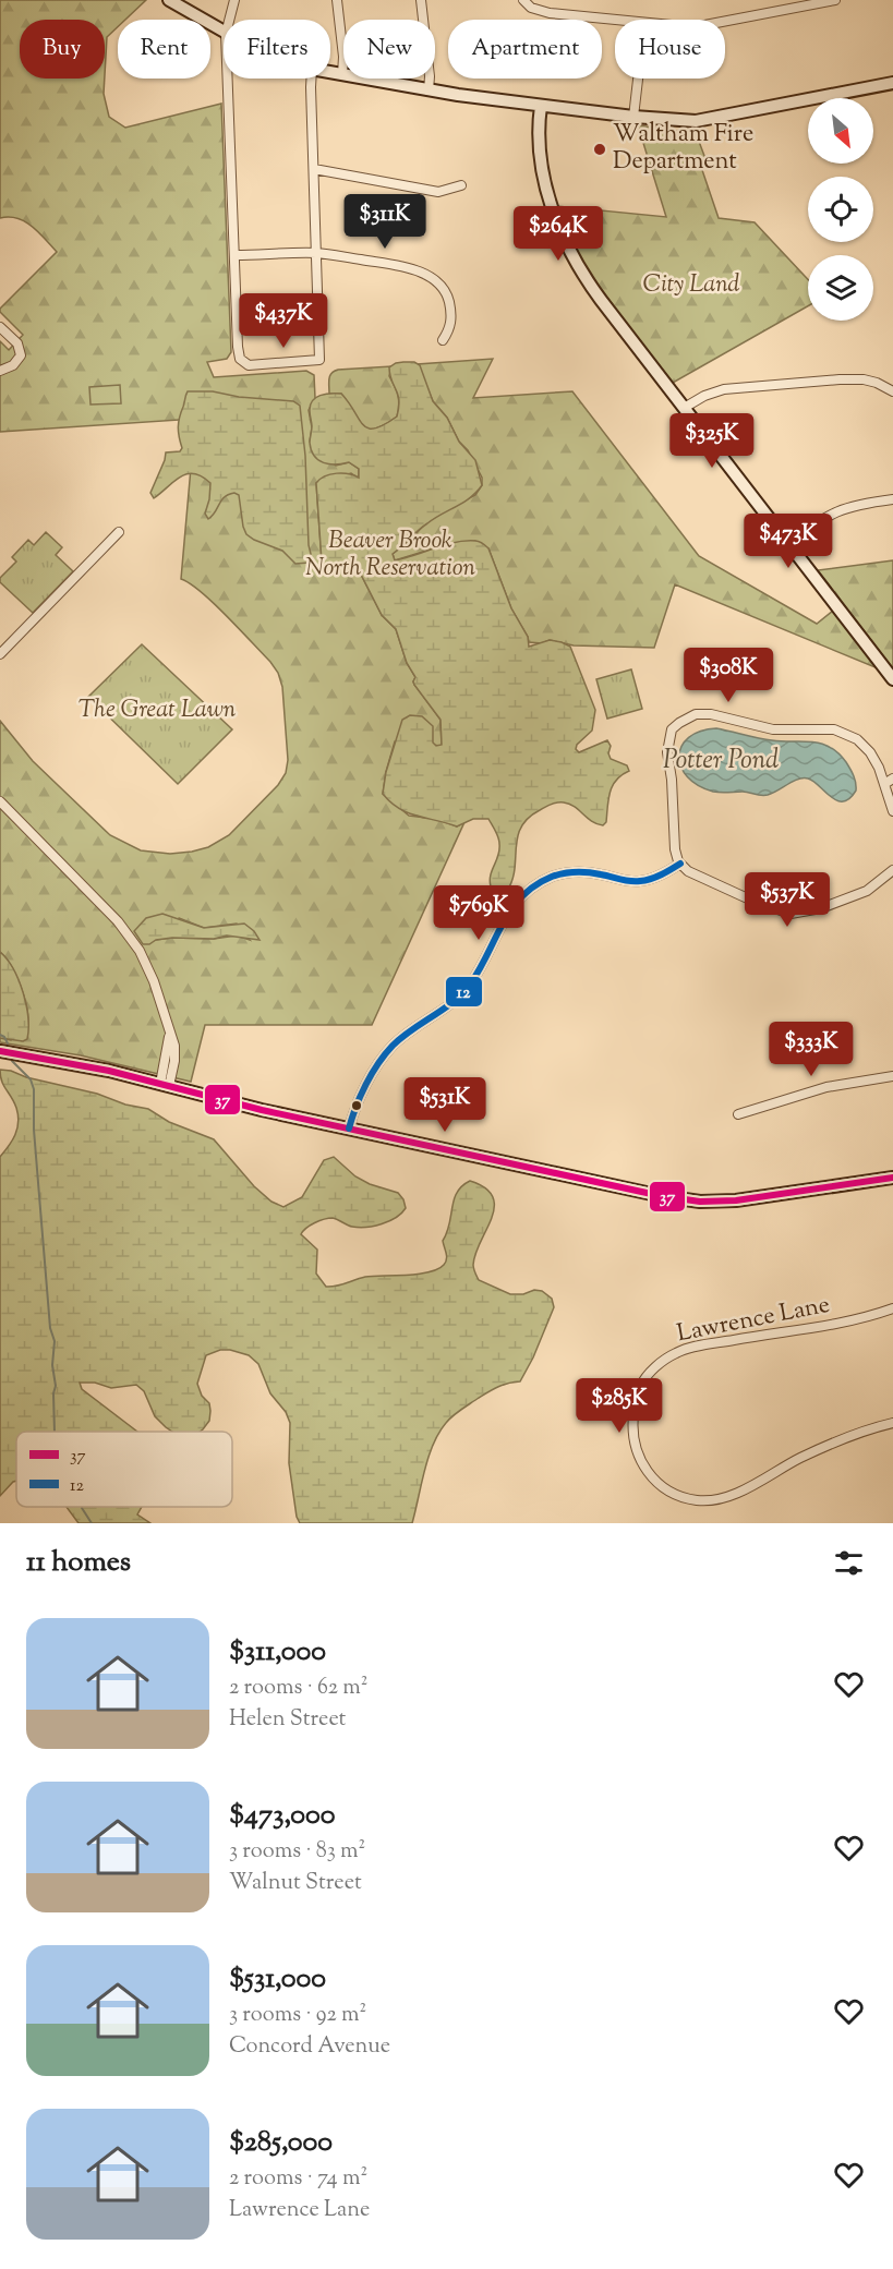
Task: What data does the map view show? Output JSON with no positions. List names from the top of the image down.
{
  "streets": {
    "street": ["Lawrence Lane"]
  },
  "water": ["Potter Pond"],
  "parks": ["City Land", "Beaver Brook North Reservation", "The Great Lawn"],
  "places": ["Waltham Fire Department"],
  "lines": ["transit line 12", "transit line 37"],
  "legend": ["37", "12"],
  "north": "bottom right",
  "page": {
    "chip": [
      "Buy",
      "Rent",
      "Filters",
      "New",
      "Apartment",
      "House"
    ],
    "price": [
      "$311K",
      "$264K",
      "$437K",
      "$325K",
      "$473K",
      "$308K",
      "$537K",
      "$769K",
      "$333K",
      "$531K",
      "$285K"
    ],
    "heading": "11 homes",
    "list": [
      {
        "name": "$311,000",
        "note": "2 rooms · 62 m² · Helen Street"
      },
      {
        "name": "$473,000",
        "note": "3 rooms · 83 m² · Walnut Street"
      },
      {
        "name": "$531,000",
        "note": "3 rooms · 92 m² · Concord Avenue"
      },
      {
        "name": "$285,000",
        "note": "2 rooms · 74 m² · Lawrence Lane"
      }
    ]
  }
}
